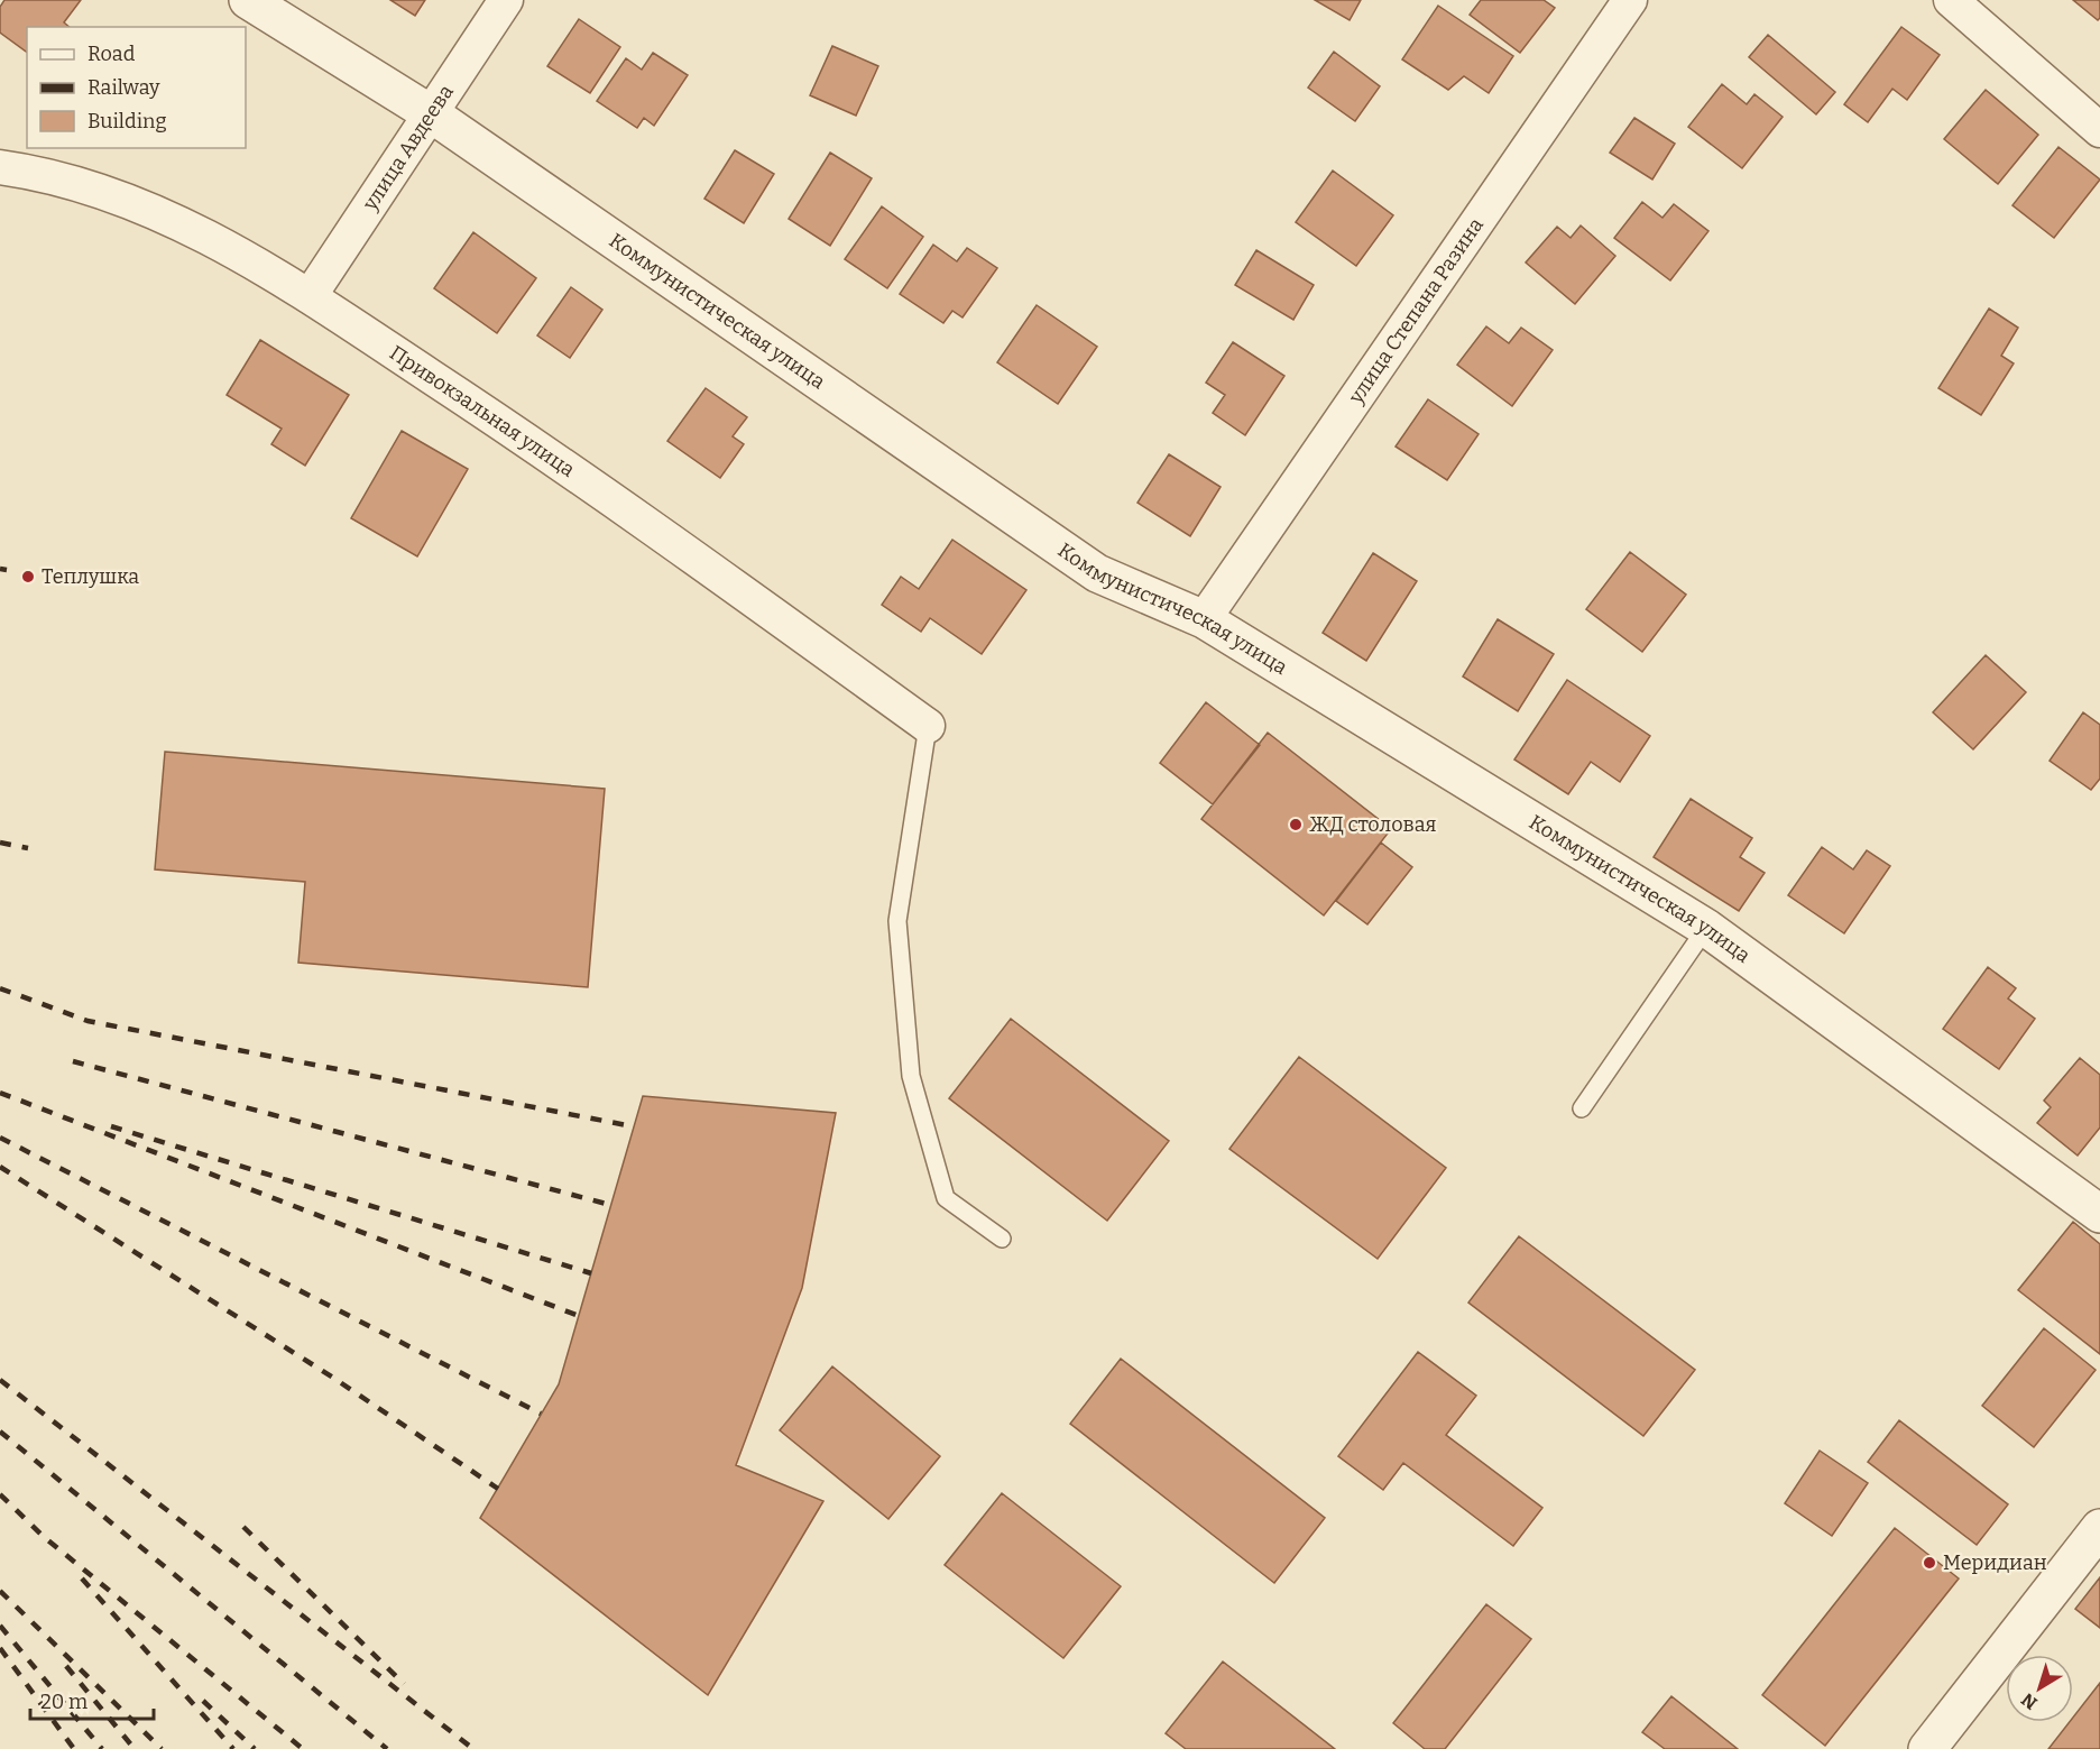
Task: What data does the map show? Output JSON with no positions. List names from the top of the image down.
{
  "streets": {
    "street": [
      "улица Авдеева",
      "улица Степана Разина",
      "Коммунистическая улица",
      "Привокзальная улица"
    ]
  },
  "crossings": [
    ["улица Авдеева", "Коммунистическая улица"],
    ["улица Авдеева", "Привокзальная улица"],
    ["улица Степана Разина", "Коммунистическая улица"]
  ],
  "places": ["Теплушка", "ЖД столовая", "Меридиан"],
  "legend": ["Road", "Railway", "Building"],
  "scale_bar": "20 m",
  "north": "bottom left"
}
